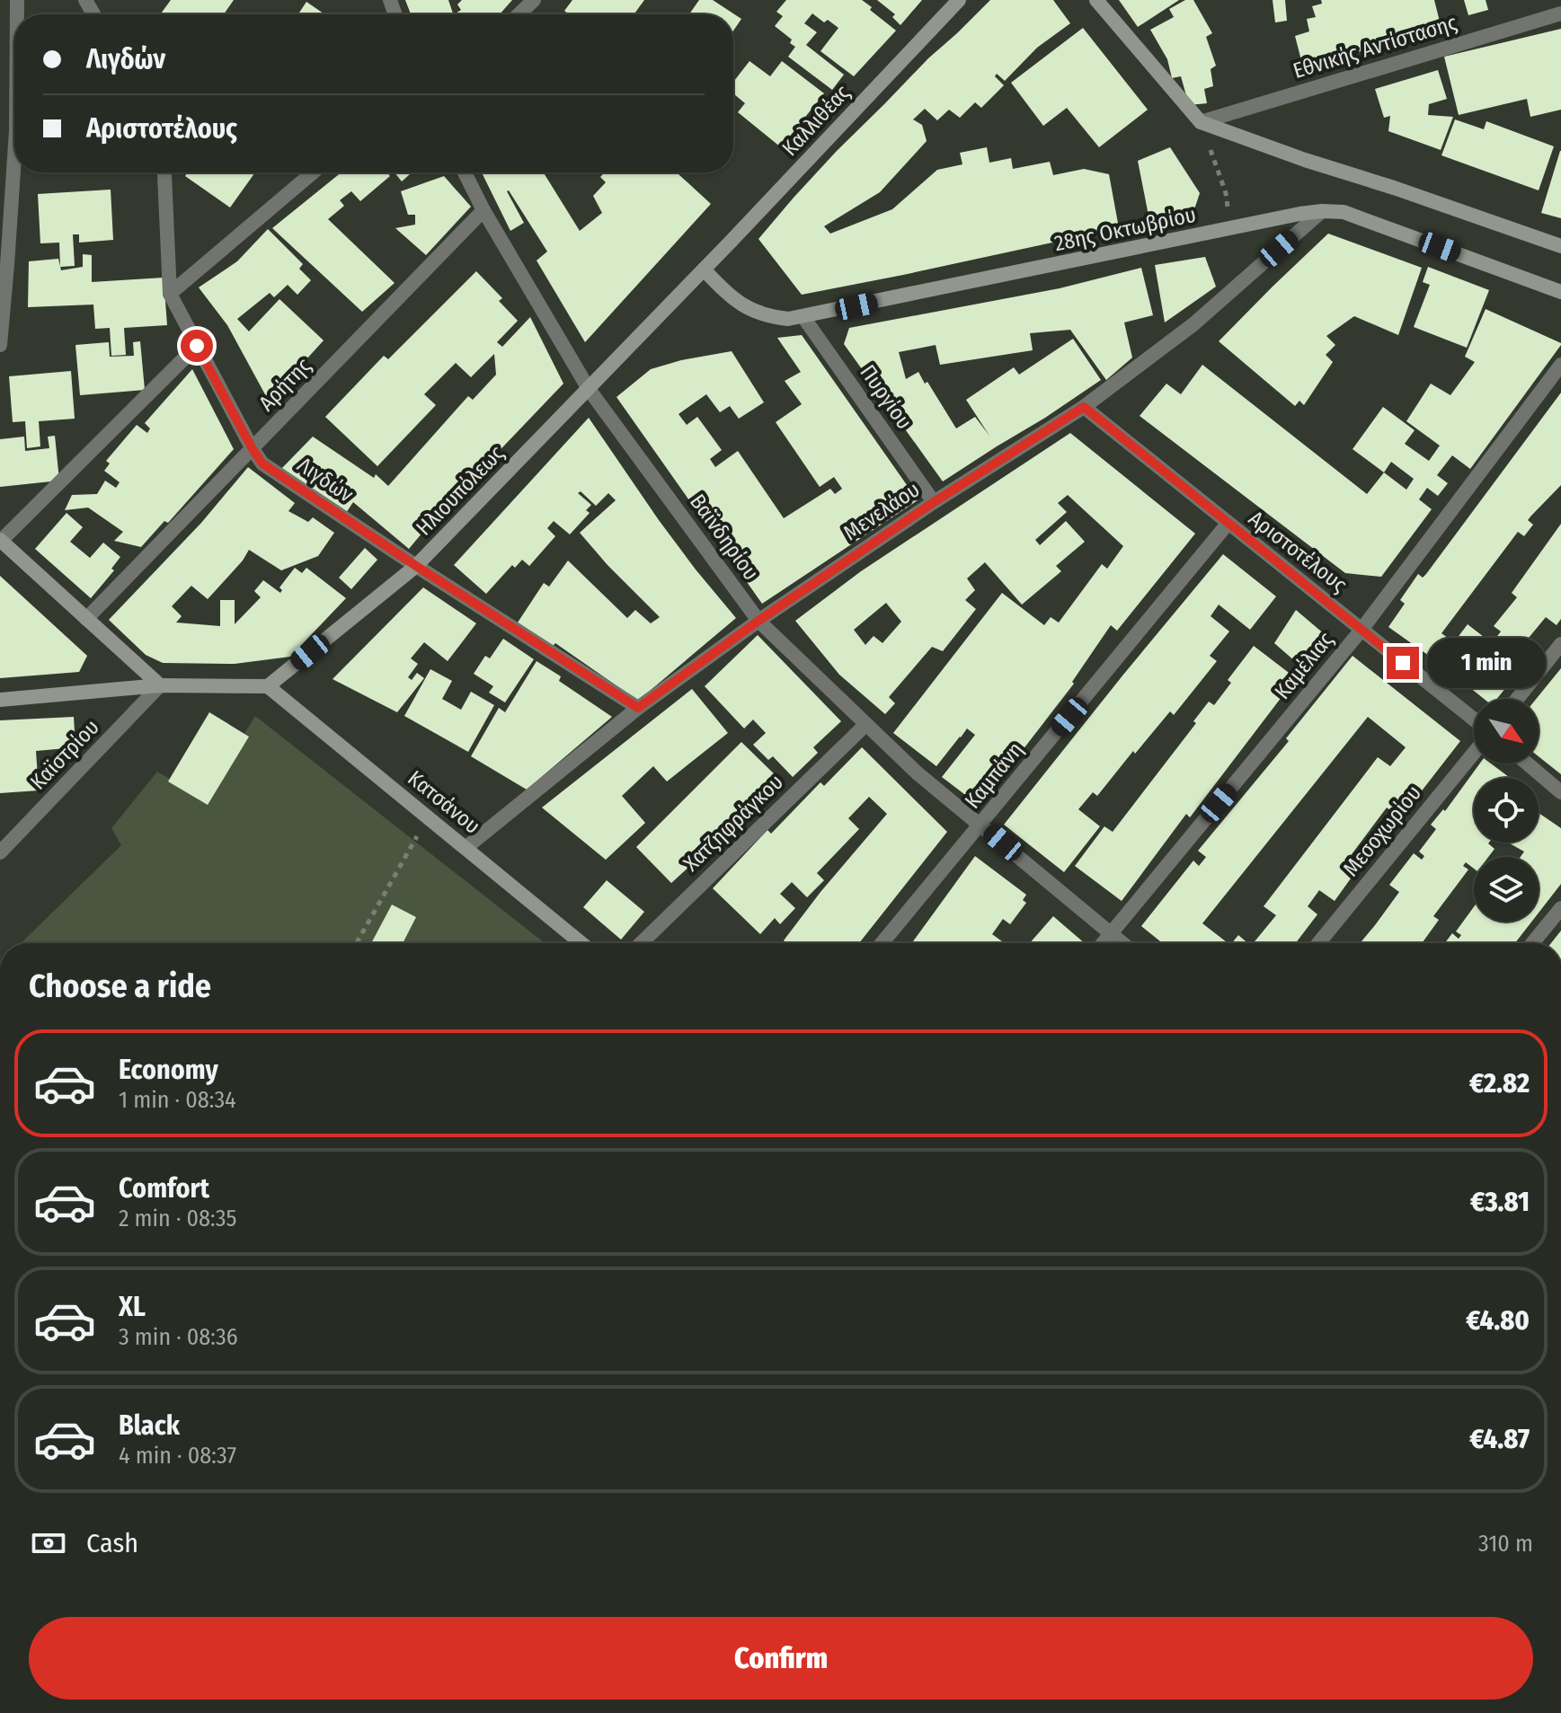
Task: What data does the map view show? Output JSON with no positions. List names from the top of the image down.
{
  "streets": {
    "main road": [
      "Καλλιθέας",
      "28ης Οκτωβρίου",
      "Ηλιουπόλεως",
      "Κατσάνου"
    ],
    "street": [
      "Εθνικής Αντίστασης",
      "Αρήτης",
      "Πυργίου",
      "Λιγδών",
      "Μενελάου",
      "Βαϊνδηρίου",
      "Αριστοτέλους",
      "Καμέλιας",
      "Καϊστρίου",
      "Καμπάνη",
      "Χατζηφράγκου",
      "Μεσοχωρίου"
    ]
  },
  "crossings": [
    ["Καλλιθέας", "28ης Οκτωβρίου"],
    ["Καλλιθέας", "Ηλιουπόλεως"],
    ["28ης Οκτωβρίου", "Πυργίου"],
    ["28ης Οκτωβρίου", "Ηλιουπόλεως"],
    ["28ης Οκτωβρίου", "Μενελάου"],
    ["Αρήτης", "Λιγδών"],
    ["Αρήτης", "Βαϊνδηρίου"],
    ["Πυργίου", "Μενελάου"],
    ["Λιγδών", "Ηλιουπόλεως"],
    ["Λιγδών", "Μενελάου"],
    ["Ηλιουπόλεως", "Βαϊνδηρίου"],
    ["Ηλιουπόλεως", "Κατσάνου"],
    ["Μενελάου", "Βαϊνδηρίου"],
    ["Μενελάου", "Αριστοτέλους"],
    ["Μενελάου", "Κατσάνου"],
    ["Βαϊνδηρίου", "Καμέλιας"],
    ["Βαϊνδηρίου", "Καμπάνη"],
    ["Βαϊνδηρίου", "Χατζηφράγκου"],
    ["Αριστοτέλους", "Καμέλιας"],
    ["Αριστοτέλους", "Καμπάνη"]
  ],
  "north": "bottom right",
  "page": {
    "banner": ["Λιγδών", "Αριστοτέλους"],
    "bubble": "1 min",
    "heading": "Choose a ride",
    "list": [
      {
        "name": "Economy",
        "note": "1 min · 08:34",
        "value": "€2.82"
      },
      {
        "name": "Comfort",
        "note": "2 min · 08:35",
        "value": "€3.81"
      },
      {
        "name": "XL",
        "note": "3 min · 08:36",
        "value": "€4.80"
      },
      {
        "name": "Black",
        "note": "4 min · 08:37",
        "value": "€4.87"
      }
    ],
    "pay": ["Cash", "310 m"],
    "buttons": "Confirm"
  }
}
